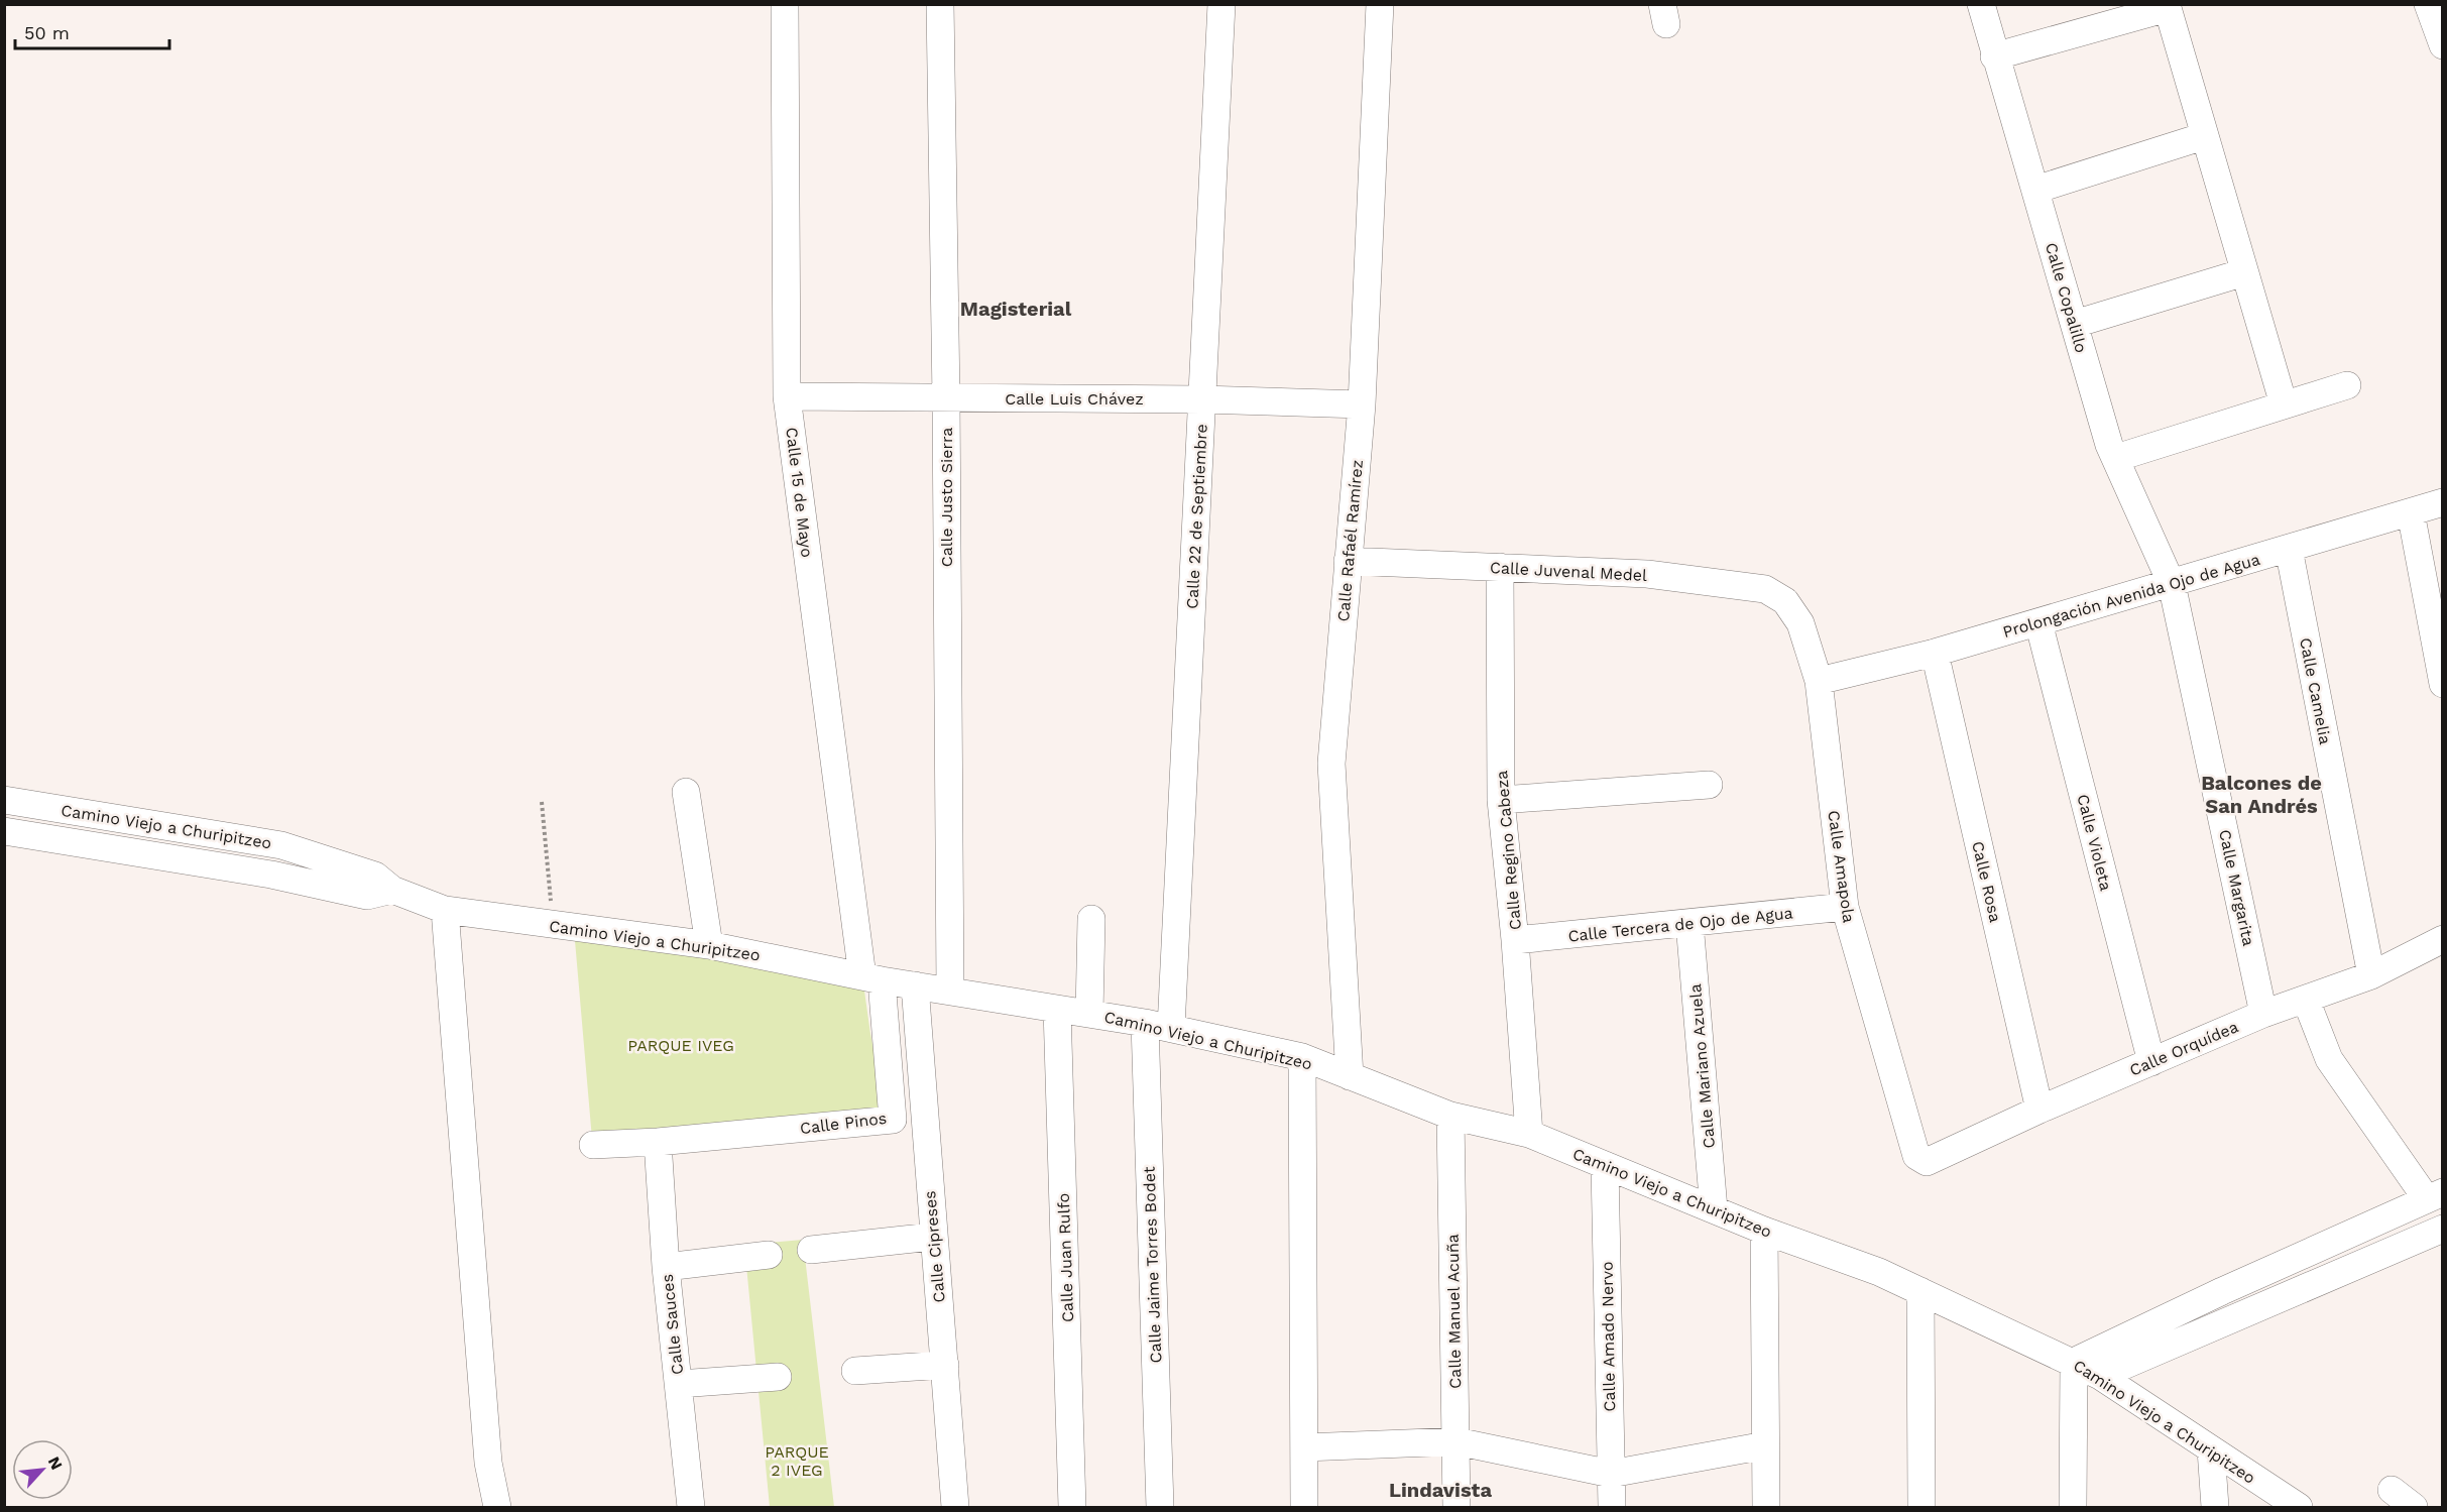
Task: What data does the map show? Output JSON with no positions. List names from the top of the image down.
{
  "streets": {
    "street": [
      "Calle Copalillo",
      "Calle Luis Chávez",
      "Calle 15 de Mayo",
      "Calle Justo Sierra",
      "Calle 22 de Septiembre",
      "Calle Rafaél Ramírez",
      "Calle Juvenal Medel",
      "Prolongación Avenida Ojo de Agua",
      "Calle Camelia",
      "Camino Viejo a Churipitzeo",
      "Calle Violeta",
      "Calle Regino Cabeza",
      "Calle Amapola",
      "Calle Rosa",
      "Calle Margarita",
      "Calle Tercera de Ojo de Agua",
      "Calle Orquídea",
      "Calle Mariano Azuela",
      "Calle Pinos",
      "Calle Cipreses",
      "Calle Juan Rulfo",
      "Calle Jaime Torres Bodet",
      "Calle Manuel Acuña",
      "Calle Sauces",
      "Calle Amado Nervo"
    ]
  },
  "crossings": [
    ["Calle Copalillo", "Prolongación Avenida Ojo de Agua"],
    ["Calle Copalillo", "Calle Margarita"],
    ["Calle Luis Chávez", "Calle 15 de Mayo"],
    ["Calle Luis Chávez", "Calle Justo Sierra"],
    ["Calle Luis Chávez", "Calle 22 de Septiembre"],
    ["Calle Luis Chávez", "Calle Rafaél Ramírez"],
    ["Calle 15 de Mayo", "Camino Viejo a Churipitzeo"],
    ["Calle 15 de Mayo", "Calle Pinos"],
    ["Calle Justo Sierra", "Camino Viejo a Churipitzeo"],
    ["Calle 22 de Septiembre", "Camino Viejo a Churipitzeo"],
    ["Calle 22 de Septiembre", "Calle Jaime Torres Bodet"],
    ["Calle Rafaél Ramírez", "Calle Juvenal Medel"],
    ["Calle Rafaél Ramírez", "Camino Viejo a Churipitzeo"],
    ["Calle Juvenal Medel", "Calle Regino Cabeza"],
    ["Calle Juvenal Medel", "Calle Amapola"],
    ["Prolongación Avenida Ojo de Agua", "Calle Camelia"],
    ["Prolongación Avenida Ojo de Agua", "Calle Violeta"],
    ["Prolongación Avenida Ojo de Agua", "Calle Amapola"],
    ["Prolongación Avenida Ojo de Agua", "Calle Rosa"],
    ["Prolongación Avenida Ojo de Agua", "Calle Margarita"],
    ["Calle Camelia", "Calle Orquídea"],
    ["Camino Viejo a Churipitzeo", "Calle Regino Cabeza"],
    ["Camino Viejo a Churipitzeo", "Calle Mariano Azuela"],
    ["Camino Viejo a Churipitzeo", "Calle Pinos"],
    ["Camino Viejo a Churipitzeo", "Calle Cipreses"],
    ["Camino Viejo a Churipitzeo", "Calle Juan Rulfo"],
    ["Camino Viejo a Churipitzeo", "Calle Jaime Torres Bodet"],
    ["Camino Viejo a Churipitzeo", "Calle Manuel Acuña"],
    ["Camino Viejo a Churipitzeo", "Calle Amado Nervo"],
    ["Calle Violeta", "Calle Orquídea"],
    ["Calle Regino Cabeza", "Calle Tercera de Ojo de Agua"],
    ["Calle Amapola", "Calle Tercera de Ojo de Agua"],
    ["Calle Amapola", "Calle Orquídea"],
    ["Calle Rosa", "Calle Orquídea"],
    ["Calle Margarita", "Calle Orquídea"],
    ["Calle Tercera de Ojo de Agua", "Calle Mariano Azuela"],
    ["Calle Pinos", "Calle Sauces"]
  ],
  "districts": ["Magisterial", "Balcones de San Andrés", "Lindavista"],
  "parks": ["PARQUE IVEG", "PARQUE 2 IVEG"],
  "scale_bar": "50 m",
  "north": "top right"
}
